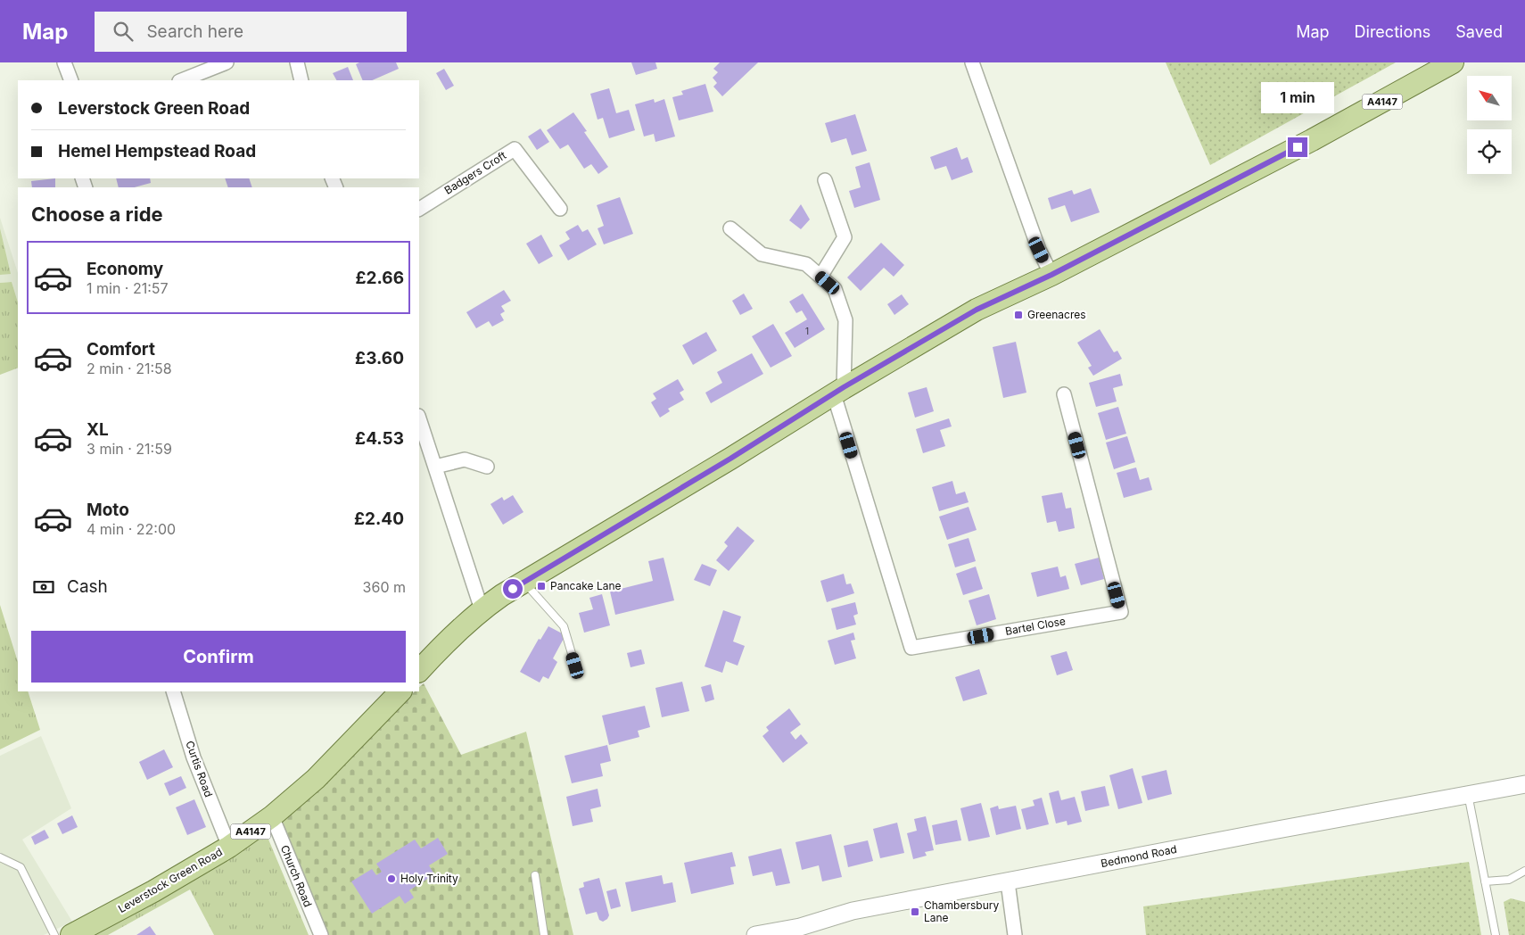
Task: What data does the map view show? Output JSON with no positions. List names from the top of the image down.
{
  "streets": {
    "main road": ["A4147", "Leverstock Green Road"],
    "street": [
      "Badgers Croft",
      "Bartel Close",
      "Curtis Road",
      "Bedmond Road",
      "Church Road"
    ]
  },
  "crossings": [
    ["A4147", "Bartel Close"],
    ["Curtis Road", "Leverstock Green Road"],
    ["Church Road", "Leverstock Green Road"]
  ],
  "places": {
    "transit": ["Greenacres", "Pancake Lane", "Chambersbury Lane"],
    "other": ["Holy Trinity"]
  },
  "house_numbers": ["1"],
  "north": "top left",
  "page": {
    "header": "Map",
    "search": "Search here",
    "nav": ["Map", "Directions", "Saved"],
    "banner": ["Leverstock Green Road", "Hemel Hempstead Road"],
    "bubble": "1 min",
    "heading": "Choose a ride",
    "list": [
      {
        "name": "Economy",
        "note": "1 min · 21:57",
        "value": "£2.66"
      },
      {
        "name": "Comfort",
        "note": "2 min · 21:58",
        "value": "£3.60"
      },
      {
        "name": "XL",
        "note": "3 min · 21:59",
        "value": "£4.53"
      },
      {
        "name": "Moto",
        "note": "4 min · 22:00",
        "value": "£2.40"
      }
    ],
    "pay": ["Cash", "360 m"],
    "buttons": "Confirm"
  }
}
